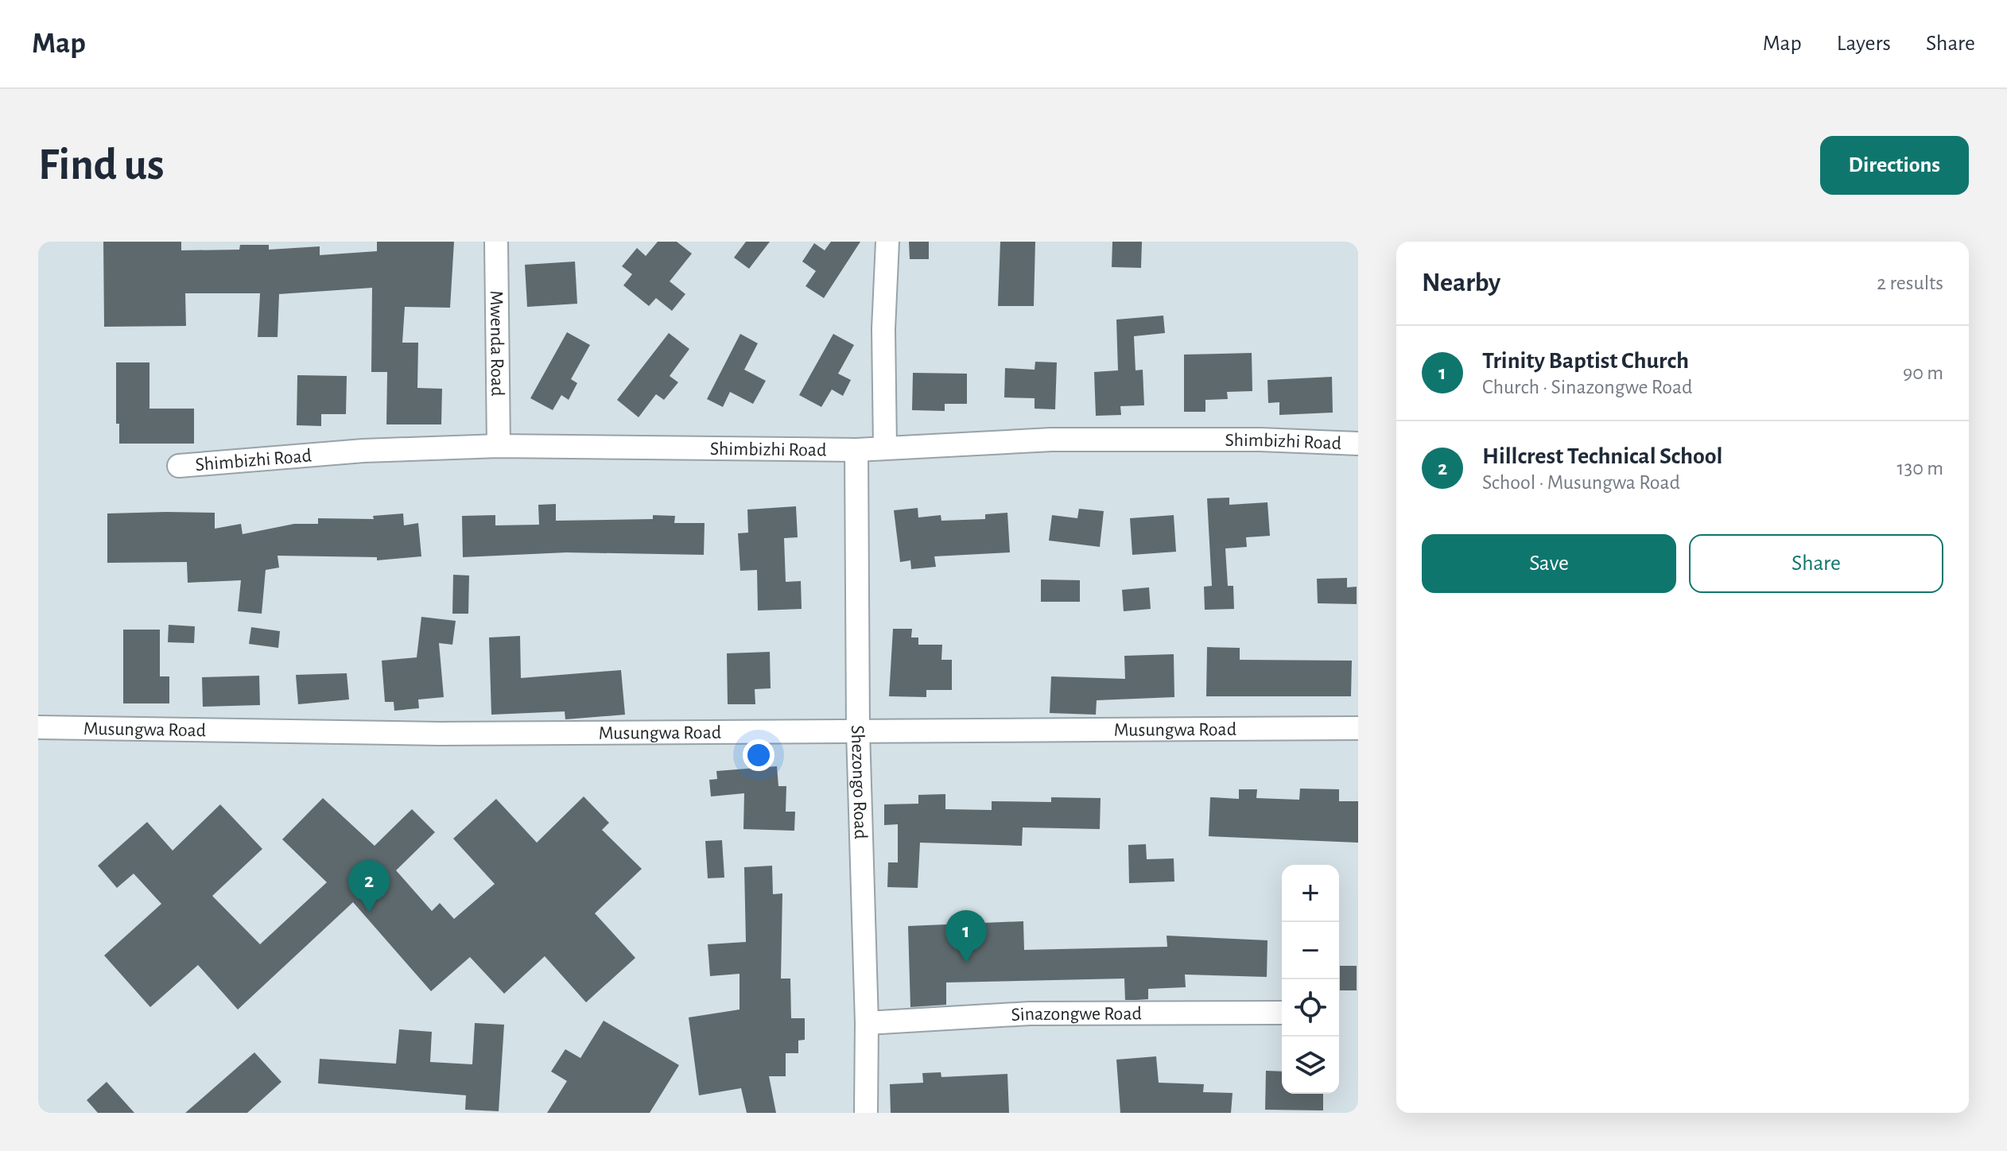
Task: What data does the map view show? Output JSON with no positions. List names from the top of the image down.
{
  "streets": {
    "street": [
      "Mwenda Road",
      "Shimbizhi Road",
      "Musungwa Road",
      "Shezongo Road",
      "Sinazongwe Road"
    ]
  },
  "crossings": [
    ["Mwenda Road", "Shimbizhi Road"],
    ["Shimbizhi Road", "Shezongo Road"],
    ["Musungwa Road", "Shezongo Road"],
    ["Shezongo Road", "Sinazongwe Road"]
  ],
  "page": {
    "header": "Map",
    "nav": ["Map", "Layers", "Share"],
    "buttons": [
      "Directions",
      ["Save", "Share"]
    ],
    "title": "Find us",
    "heading": ["Nearby", "2 results"],
    "list": [
      {
        "mark": "1",
        "name": "Trinity Baptist Church",
        "note": "Church · Sinazongwe Road",
        "value": "90 m"
      },
      {
        "mark": "2",
        "name": "Hillcrest Technical School",
        "note": "School · Musungwa Road",
        "value": "130 m"
      }
    ],
    "pins": ["2", "1"],
    "map_buttons": ["+", "−"]
  }
}
